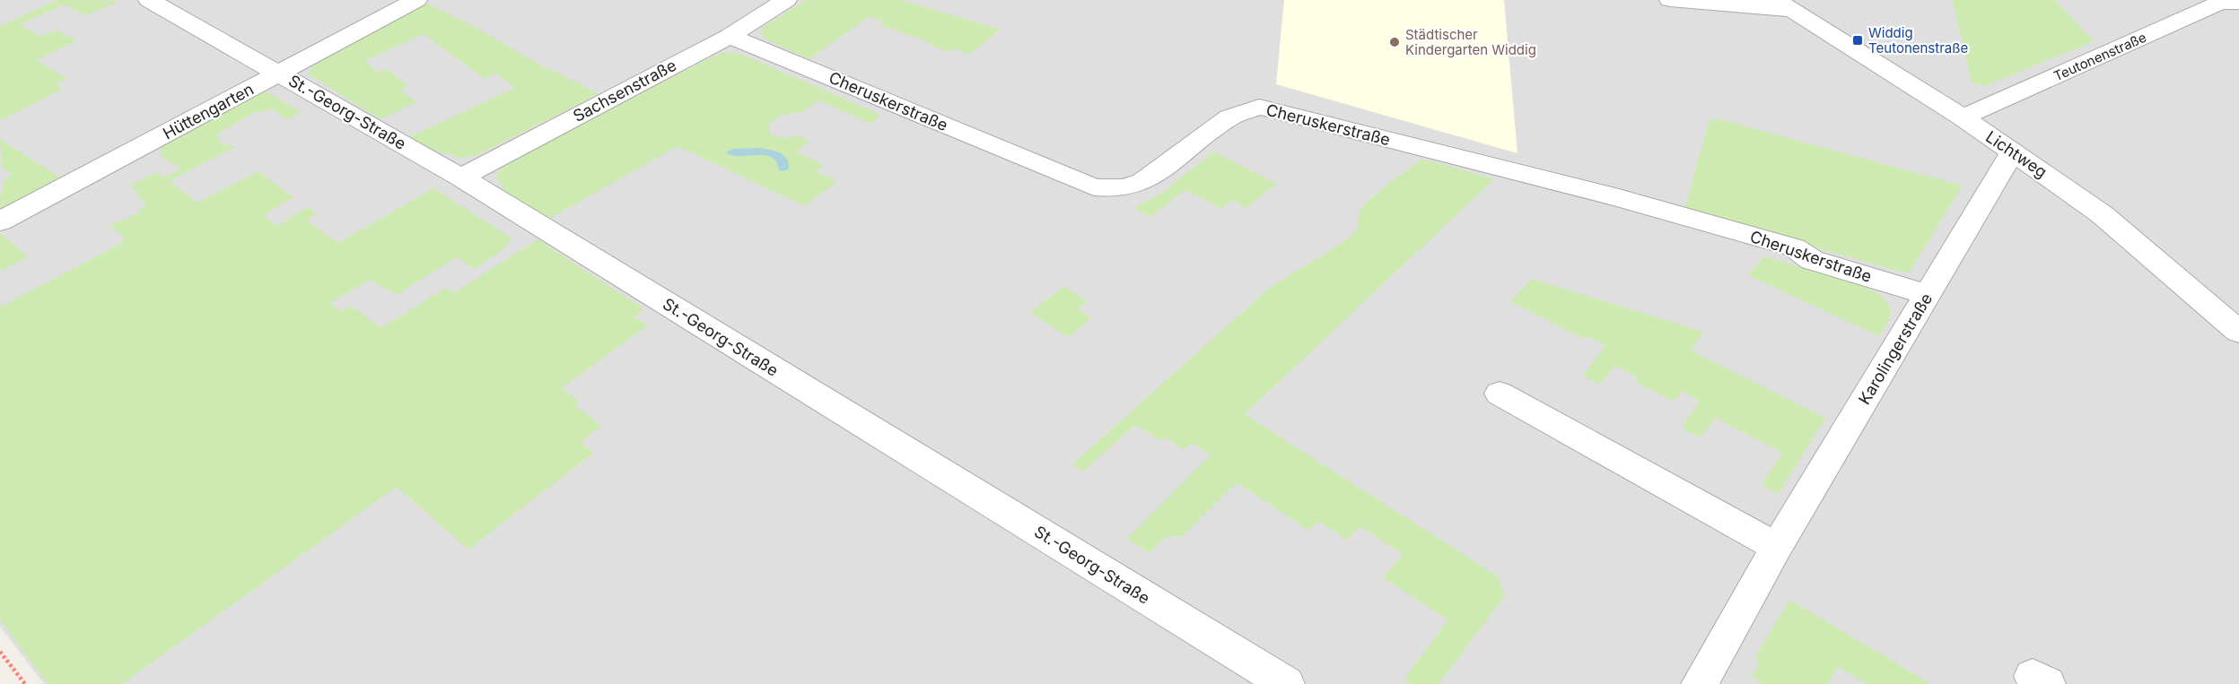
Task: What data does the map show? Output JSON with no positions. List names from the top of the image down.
{
  "streets": {
    "street": [
      "Teutonenstraße",
      "Sachsenstraße",
      "Cheruskerstraße",
      "Hüttengarten",
      "St.-Georg-Straße",
      "Lichtweg",
      "Karolingerstraße"
    ]
  },
  "crossings": [
    ["Teutonenstraße", "Lichtweg"],
    ["Sachsenstraße", "Cheruskerstraße"],
    ["Sachsenstraße", "St.-Georg-Straße"],
    ["Cheruskerstraße", "Karolingerstraße"],
    ["Hüttengarten", "St.-Georg-Straße"],
    ["Lichtweg", "Karolingerstraße"]
  ],
  "places": {
    "transit": ["Widdig Teutonenstraße"],
    "other": ["Städtischer Kindergarten Widdig"]
  }
}
